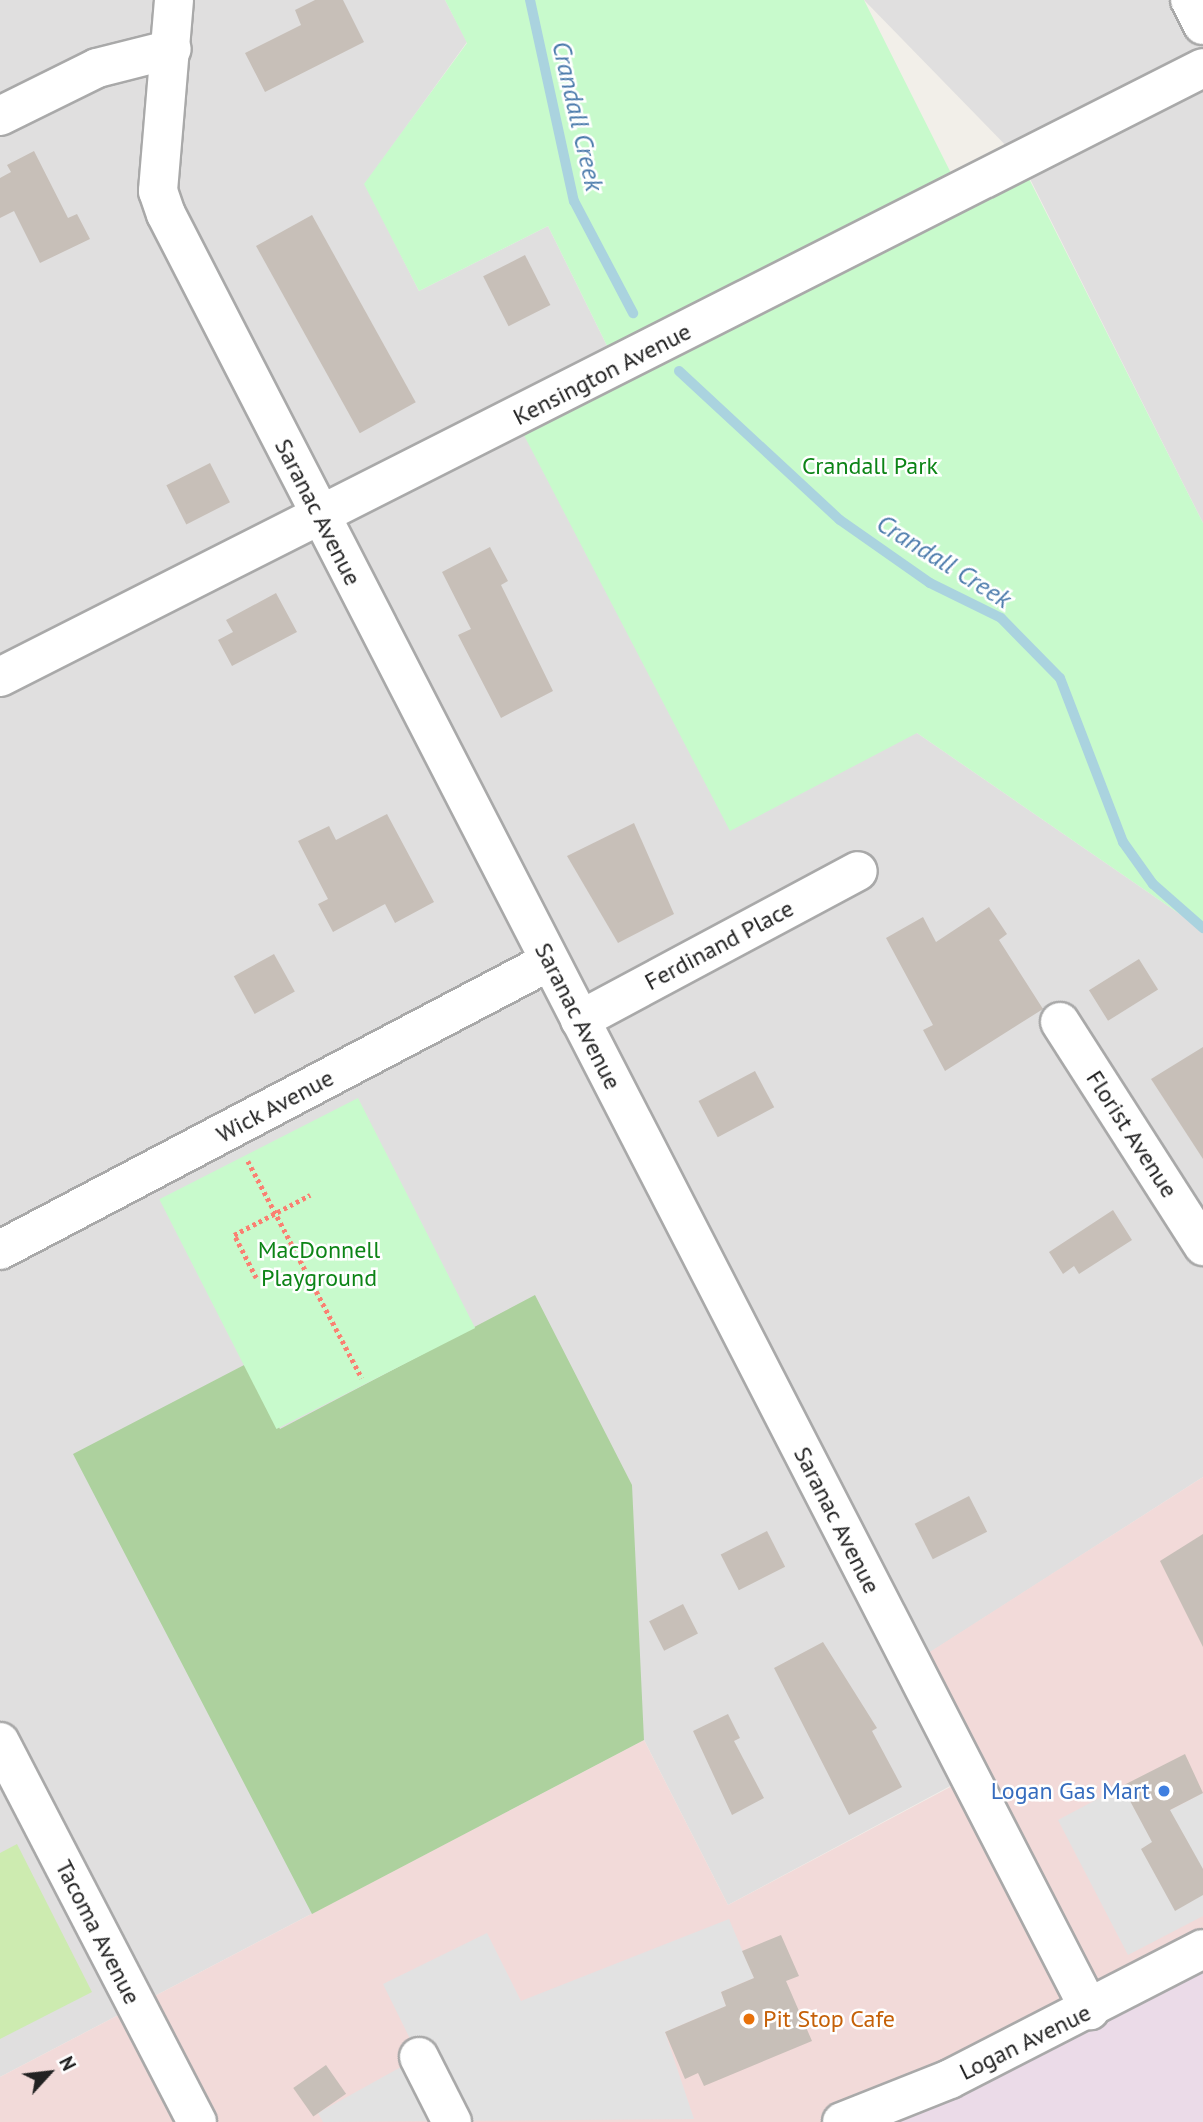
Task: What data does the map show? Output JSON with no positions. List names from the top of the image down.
{
  "streets": {
    "street": [
      "Kensington Avenue",
      "Saranac Avenue",
      "Ferdinand Place",
      "Wick Avenue",
      "Florist Avenue",
      "Tacoma Avenue",
      "Logan Avenue"
    ]
  },
  "crossings": [
    ["Kensington Avenue", "Saranac Avenue"],
    ["Saranac Avenue", "Ferdinand Place"],
    ["Saranac Avenue", "Wick Avenue"],
    ["Saranac Avenue", "Logan Avenue"]
  ],
  "water": ["Crandall Creek"],
  "parks": ["Crandall Park", "MacDonnell Playground"],
  "places": ["Logan Gas Mart", "Pit Stop Cafe"],
  "north": "top right"
}
